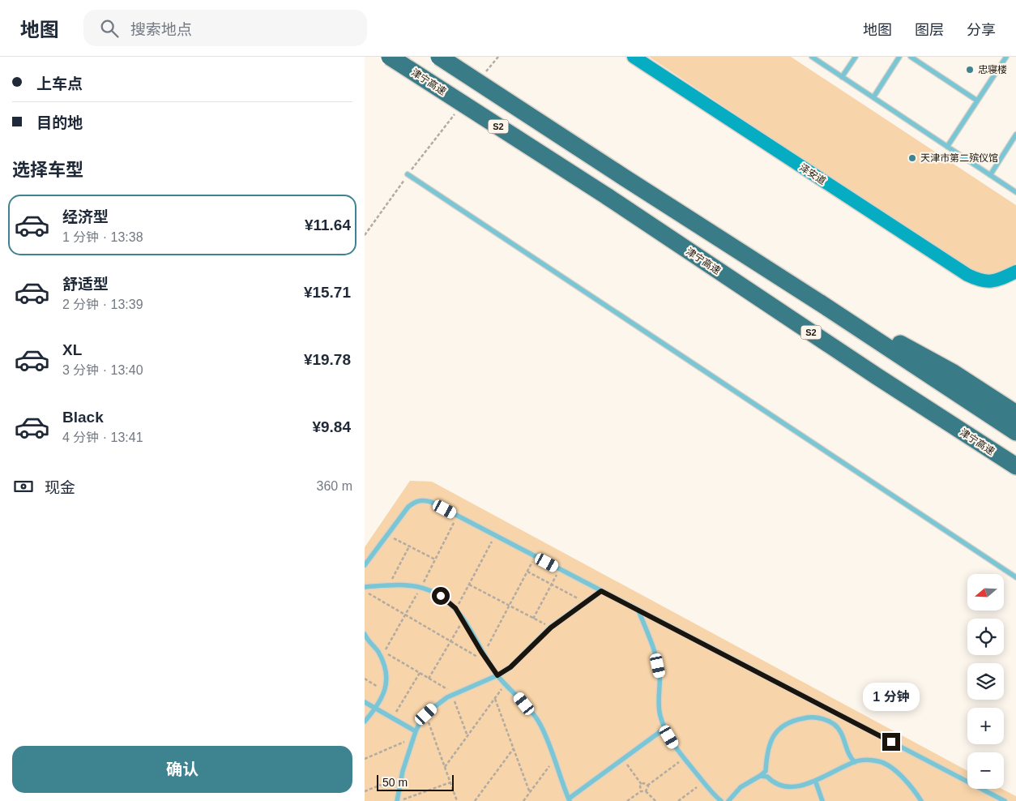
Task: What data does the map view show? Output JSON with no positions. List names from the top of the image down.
{
  "streets": {
    "highway": ["津宁高速", "S2"],
    "street": ["泽安道"]
  },
  "places": ["忠寝楼", "天津市第二殡仪馆"],
  "scale_bar": "50 m",
  "north": "left",
  "page": {
    "header": "地图",
    "search": "搜索地点",
    "nav": ["地图", "图层", "分享"],
    "banner": ["上车点", "目的地"],
    "heading": "选择车型",
    "list": [
      {
        "name": "经济型",
        "note": "1 分钟 · 13:38",
        "value": "¥11.64"
      },
      {
        "name": "舒适型",
        "note": "2 分钟 · 13:39",
        "value": "¥15.71"
      },
      {
        "name": "XL",
        "note": "3 分钟 · 13:40",
        "value": "¥19.78"
      },
      {
        "name": "Black",
        "note": "4 分钟 · 13:41",
        "value": "¥9.84"
      }
    ],
    "pay": ["现金", "360 m"],
    "map_buttons": ["+", "−"],
    "bubble": "1 分钟",
    "buttons": "确认",
    "scale": "50 m"
  }
}
